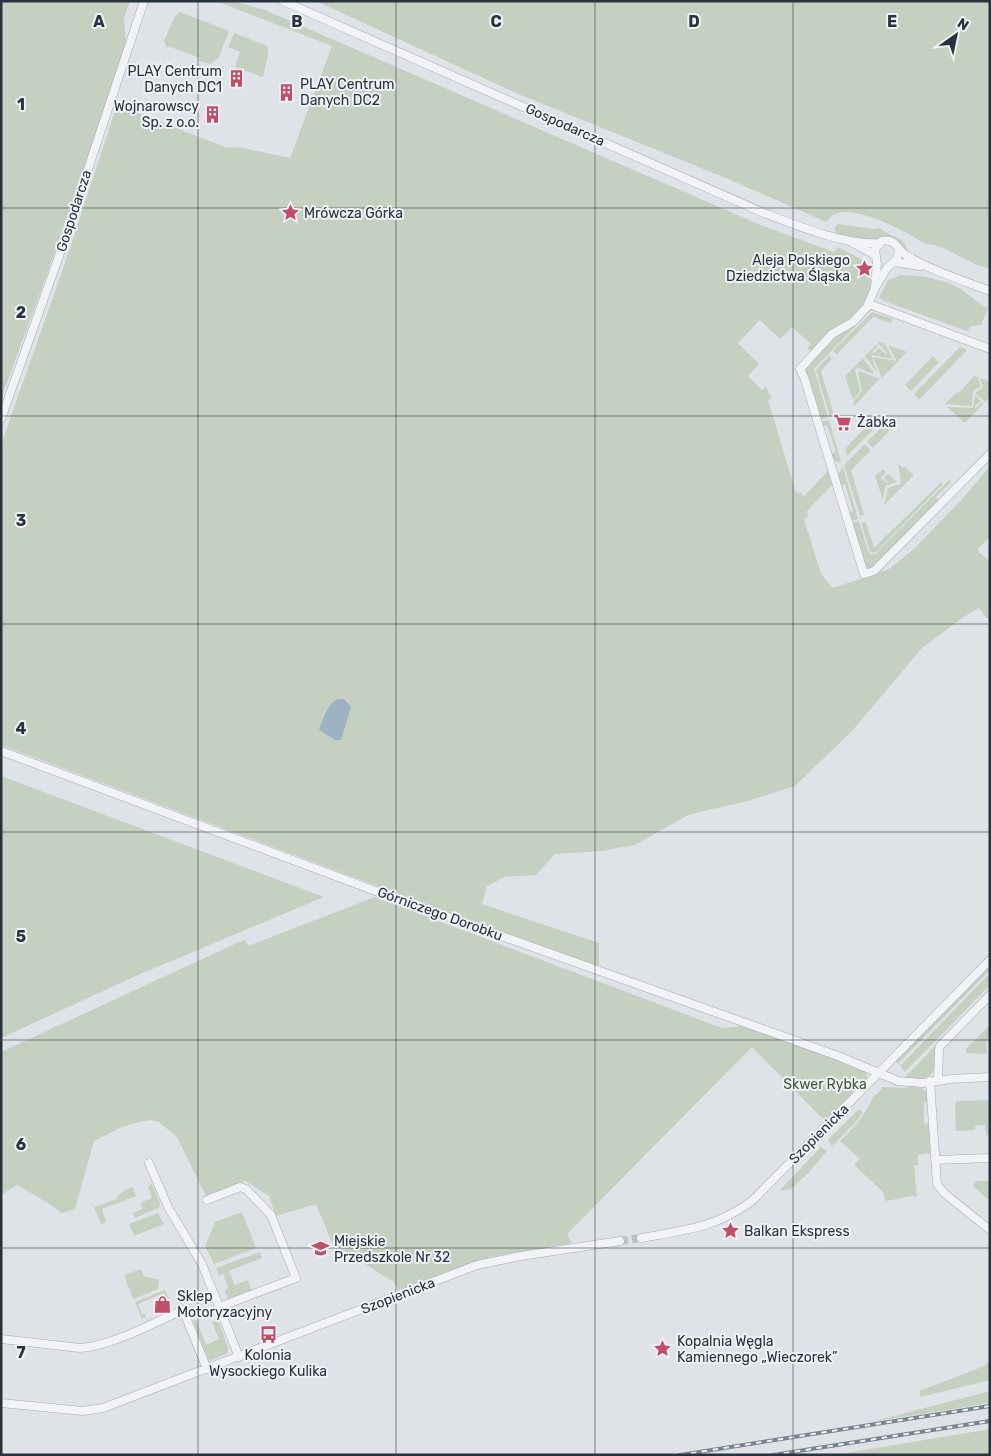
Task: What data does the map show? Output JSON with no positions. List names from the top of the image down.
{
  "streets": {
    "street": ["Gospodarcza", "Górniczego Dorobku", "Szopienicka"]
  },
  "crossings": [
    ["Górniczego Dorobku", "Szopienicka"]
  ],
  "parks": ["Skwer Rybka"],
  "places": {
    "building": ["PLAY Centrum Danych DC1", "PLAY Centrum Danych DC2", "Wojnarowscy Sp. z o.o."],
    "place": [
      "Mrówcza Górka",
      "Aleja Polskiego Dziedzictwa Śląska",
      "Balkan Ekspress",
      "Kopalnia Węgla Kamiennego „Wieczorek”"
    ],
    "supermarket": ["Żabka"],
    "school or university": ["Miejskie Przedszkole Nr 32"],
    "shop": ["Sklep Motoryzacyjny"],
    "bus stop": ["Kolonia Wysockiego Kulika"]
  },
  "north": "top right",
  "grid": {
    "columns": [
      "A",
      "B",
      "C",
      "D",
      "E"
    ],
    "rows": [
      "1",
      "2",
      "3",
      "4",
      "5",
      "6",
      "7"
    ]
  }
}
